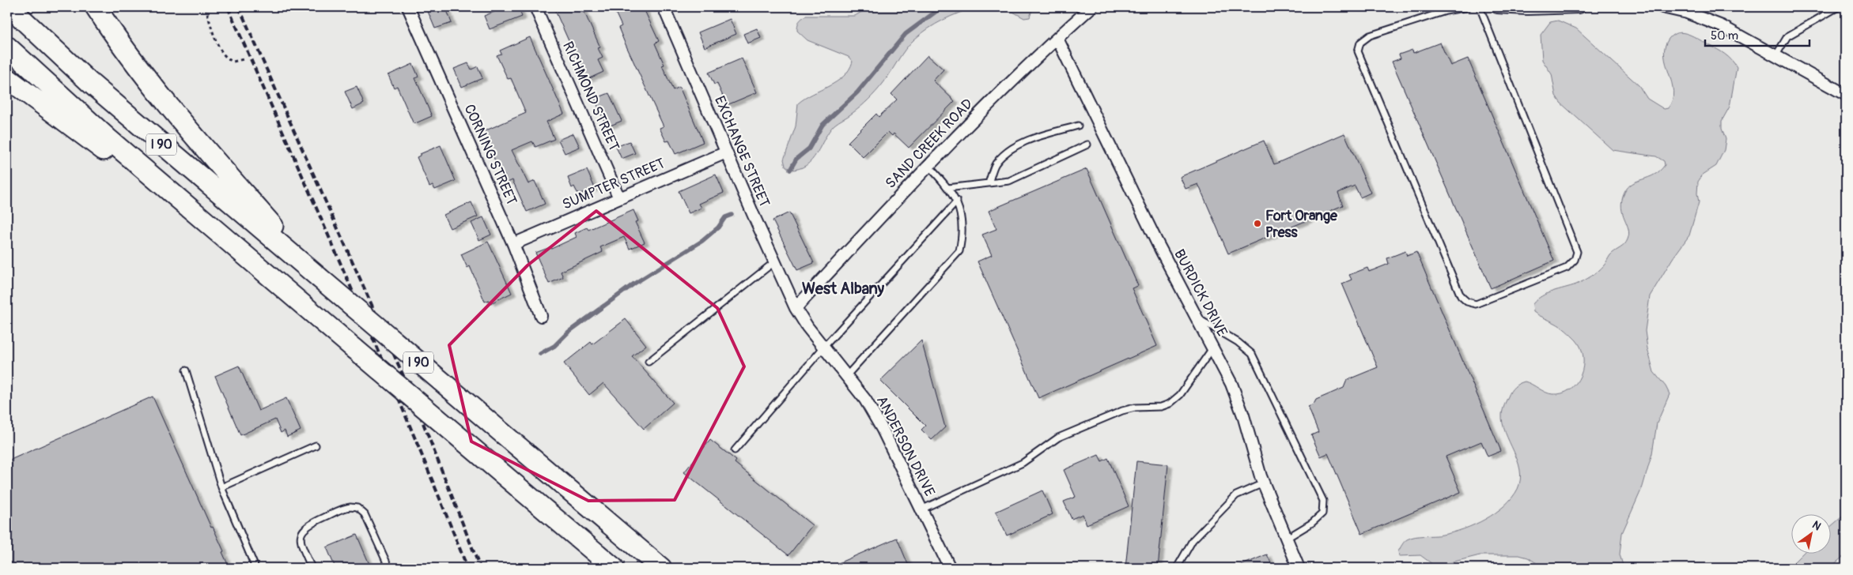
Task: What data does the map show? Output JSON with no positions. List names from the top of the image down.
{
  "streets": {
    "highway": ["I 90"],
    "street": [
      "RICHMOND STREET",
      "SAND CREEK ROAD",
      "EXCHANGE STREET",
      "CORNING STREET",
      "SUMPTER STREET",
      "BURDICK DRIVE",
      "ANDERSON DRIVE"
    ]
  },
  "crossings": [
    ["RICHMOND STREET", "SUMPTER STREET"],
    ["SAND CREEK ROAD", "EXCHANGE STREET"],
    ["SAND CREEK ROAD", "BURDICK DRIVE"],
    ["SAND CREEK ROAD", "ANDERSON DRIVE"],
    ["EXCHANGE STREET", "SUMPTER STREET"],
    ["EXCHANGE STREET", "ANDERSON DRIVE"],
    ["CORNING STREET", "SUMPTER STREET"]
  ],
  "districts": ["West Albany"],
  "places": ["Fort Orange Press"],
  "scale_bar": "50 m",
  "north": "top right"
}
